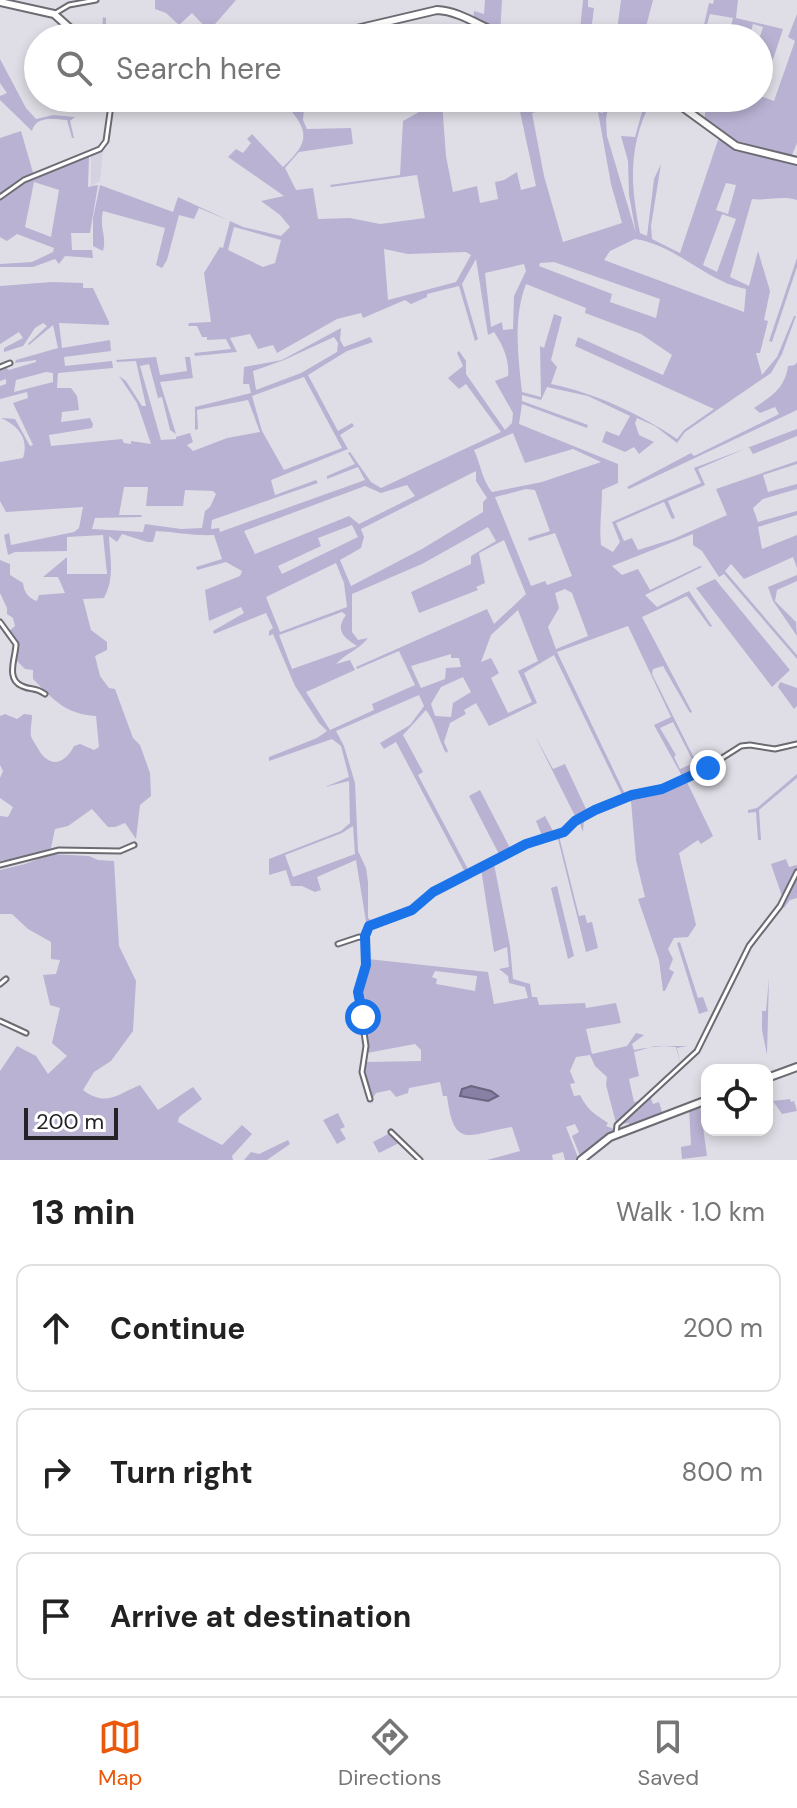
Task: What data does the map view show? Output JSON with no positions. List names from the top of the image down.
{
  "scale_bar": "200 m",
  "page": {
    "search": "Search here",
    "scale": "200 m",
    "heading": ["13 min", "Walk · 1.0 km"],
    "list": [
      ["Continue", "200 m"],
      ["Turn right", "800 m"],
      "Arrive at destination"
    ],
    "nav": ["Map", "Directions", "Saved"]
  }
}
